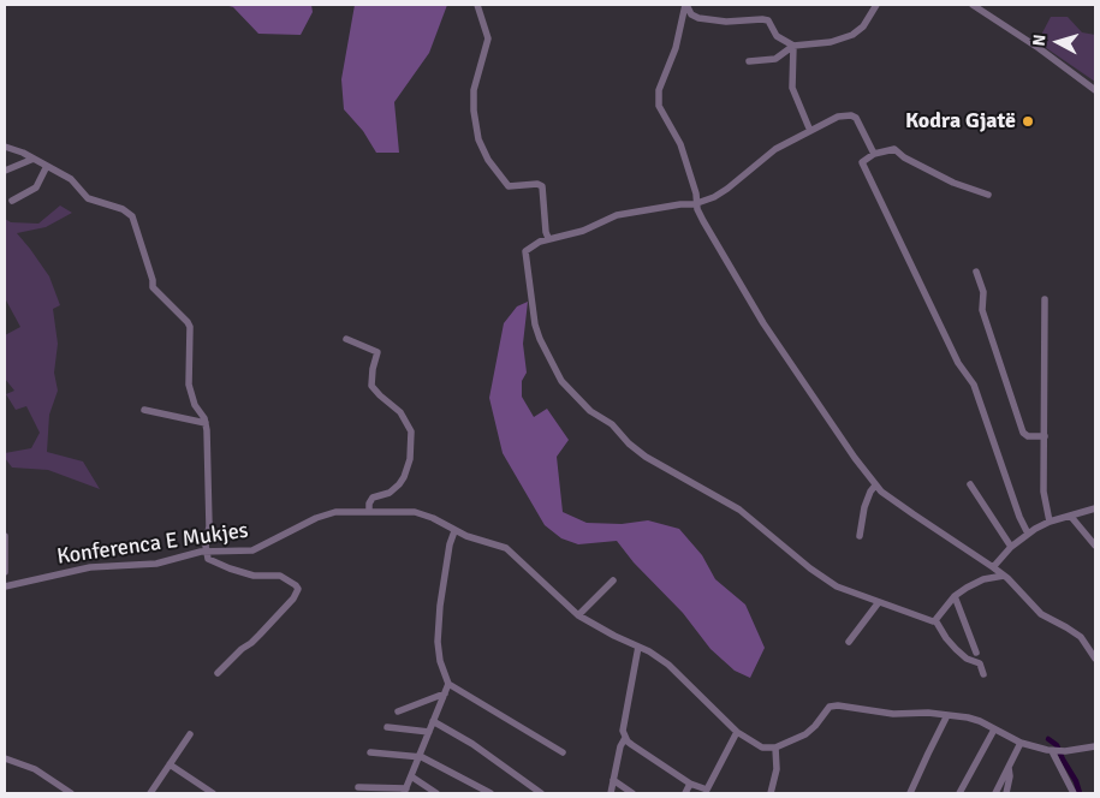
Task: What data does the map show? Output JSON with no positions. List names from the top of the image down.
{
  "streets": {
    "street": ["Konferenca E Mukjes"]
  },
  "places": ["Kodra Gjatë"],
  "north": "left"
}
